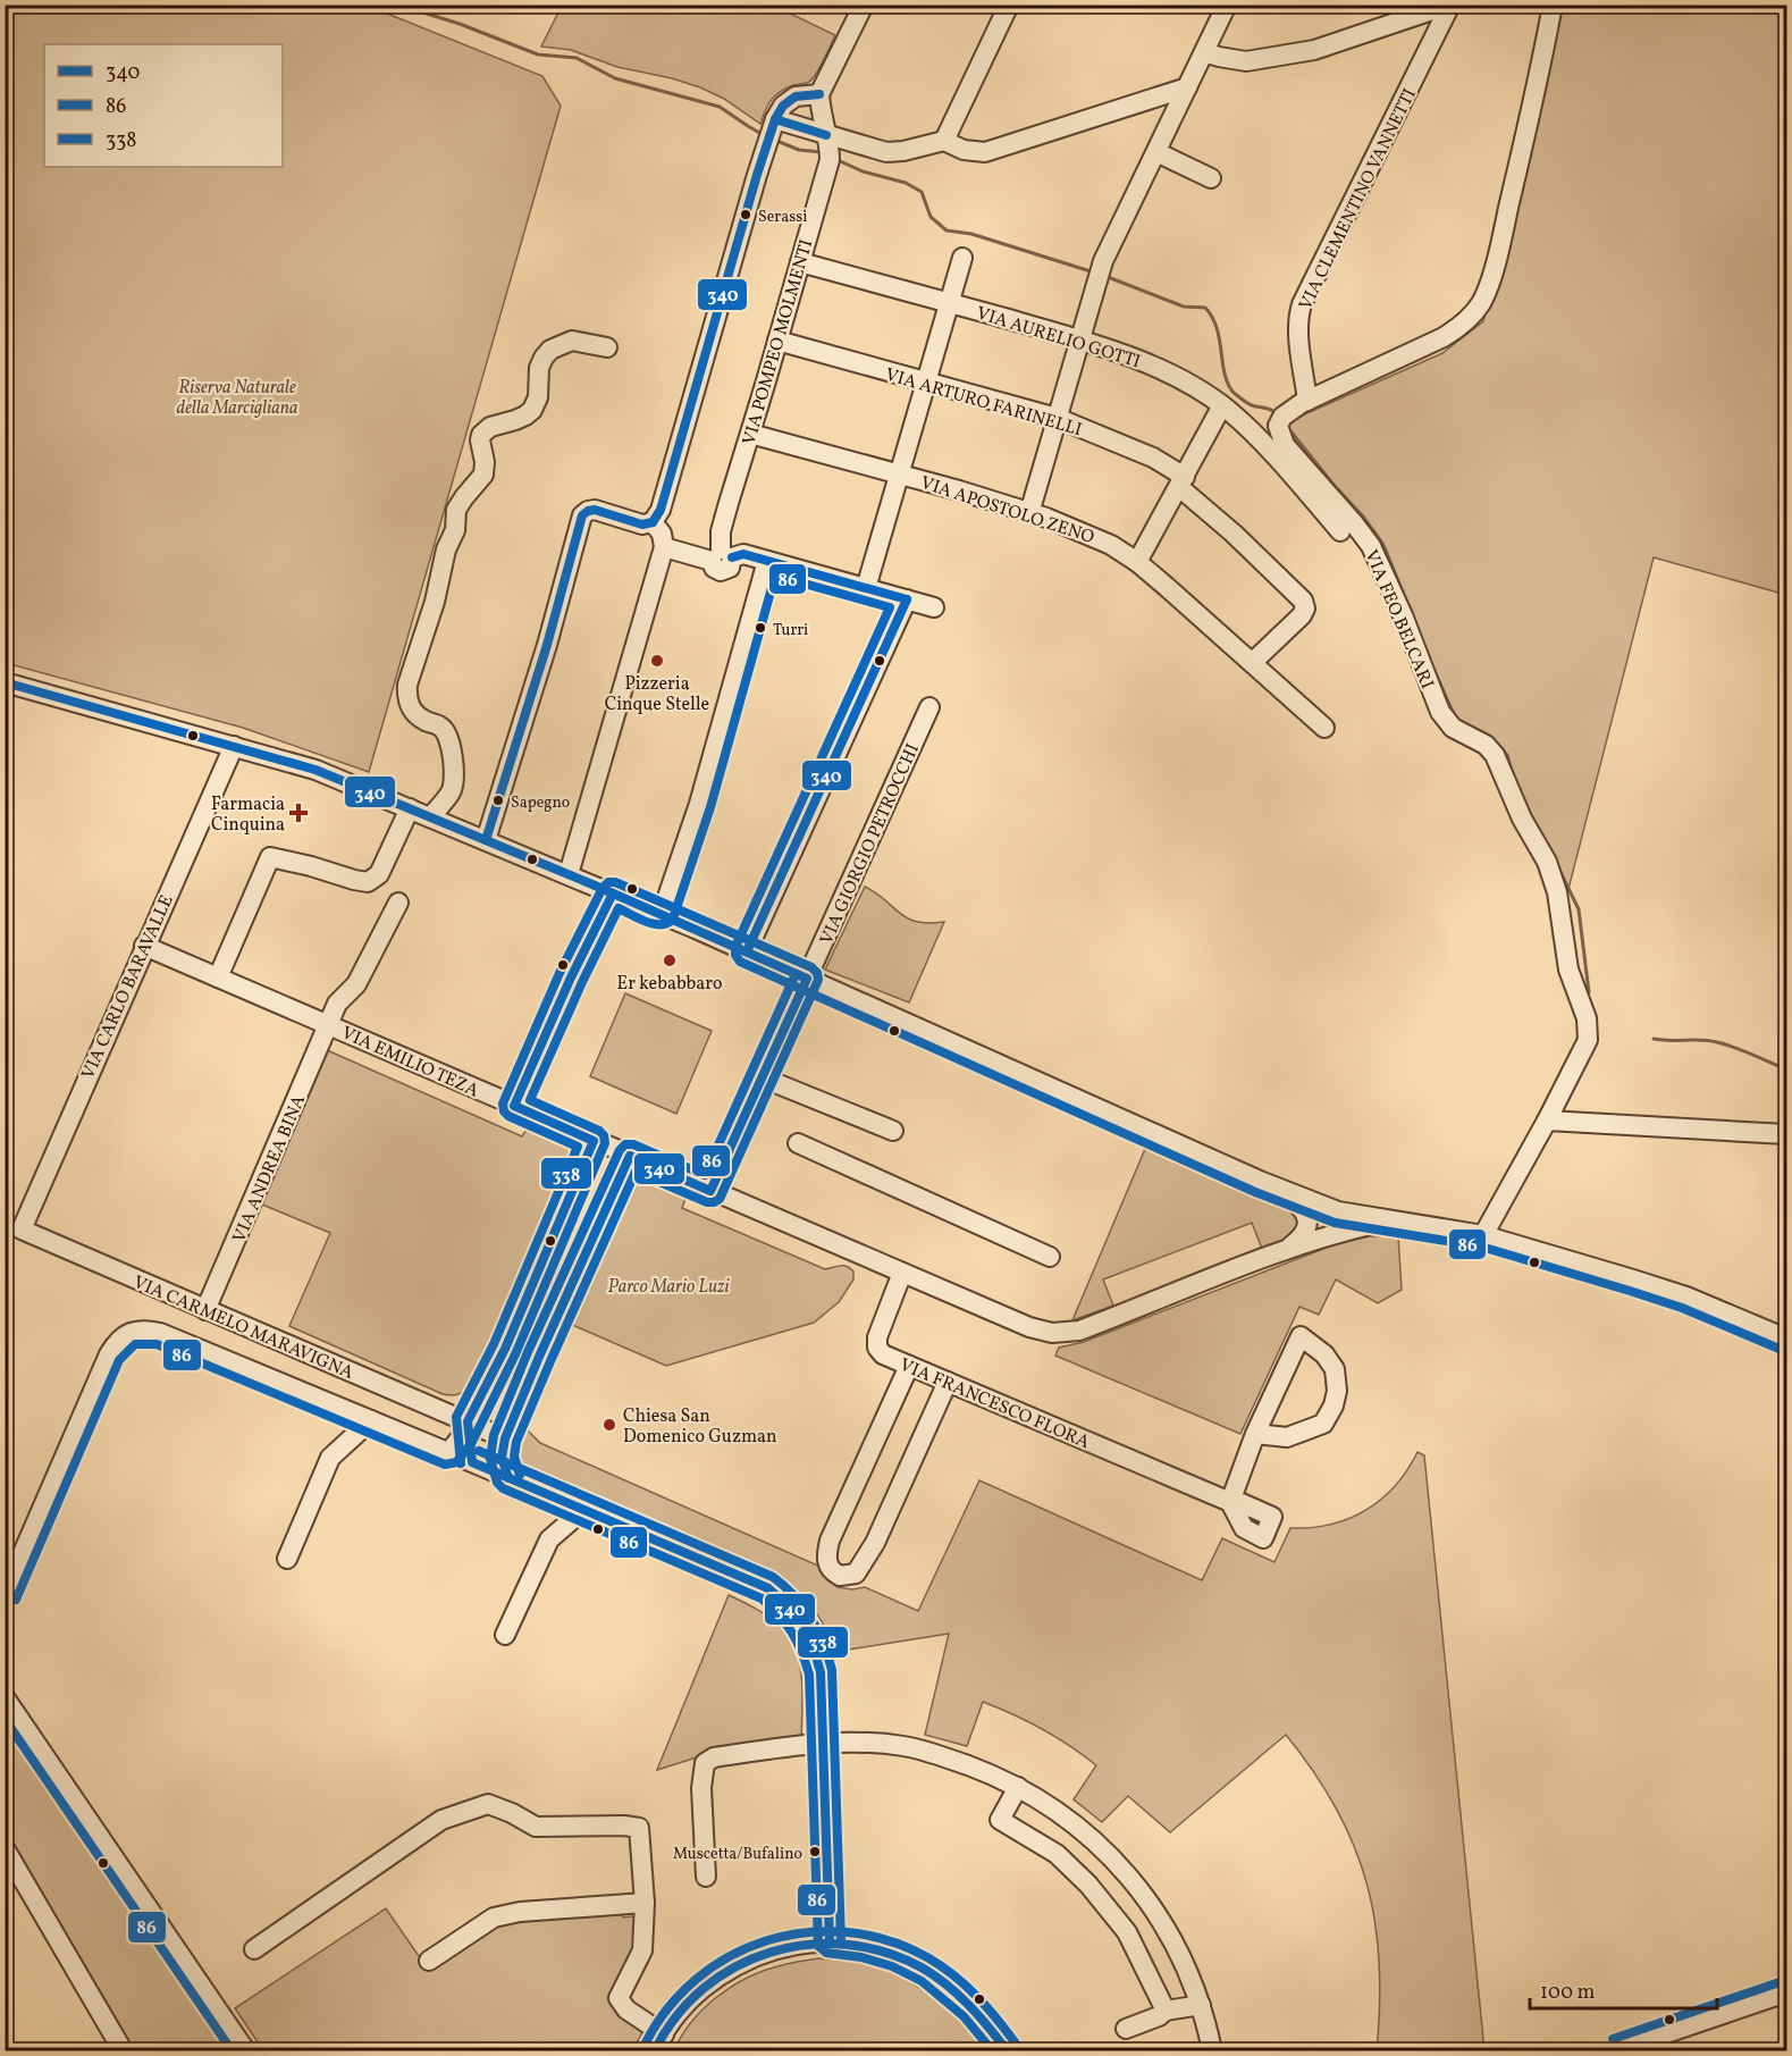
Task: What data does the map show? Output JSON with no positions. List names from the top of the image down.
{
  "streets": {
    "street": [
      "VIA CLEMENTINO VANNETTI",
      "VIA AURELIO GOTTI",
      "VIA POMPEO MOLMENTI",
      "VIA ARTURO FARINELLI",
      "VIA APOSTOLO ZENO",
      "VIA FEO BELCARI",
      "VIA GIORGIO PETROCCHI",
      "VIA CARLO BARAVALLE",
      "VIA EMILIO TEZA",
      "VIA ANDREA BINA",
      "VIA CARMELO MARAVIGNA",
      "VIA FRANCESCO FLORA"
    ]
  },
  "crossings": [
    ["VIA AURELIO GOTTI", "VIA POMPEO MOLMENTI"],
    ["VIA AURELIO GOTTI", "VIA FEO BELCARI"],
    ["VIA POMPEO MOLMENTI", "VIA ARTURO FARINELLI"],
    ["VIA POMPEO MOLMENTI", "VIA APOSTOLO ZENO"],
    ["VIA ARTURO FARINELLI", "VIA APOSTOLO ZENO"],
    ["VIA GIORGIO PETROCCHI", "VIA EMILIO TEZA"],
    ["VIA CARLO BARAVALLE", "VIA EMILIO TEZA"],
    ["VIA CARLO BARAVALLE", "VIA CARMELO MARAVIGNA"],
    ["VIA EMILIO TEZA", "VIA ANDREA BINA"],
    ["VIA EMILIO TEZA", "VIA FRANCESCO FLORA"],
    ["VIA ANDREA BINA", "VIA CARMELO MARAVIGNA"]
  ],
  "parks": ["Riserva Naturale della Marcigliana", "Parco Mario Luzi"],
  "places": {
    "other": [
      "Serassi",
      "Turri",
      "Pizzeria Cinque Stelle",
      "Sapegno",
      "Er kebabbaro",
      "Chiesa San Domenico Guzman",
      "Muscetta/Bufalino"
    ],
    "health": ["Farmacia Cinquina"]
  },
  "lines": ["transit line 340", "transit line 86", "transit line 338"],
  "legend": ["340", "86", "338"],
  "scale_bar": "100 m"
}
